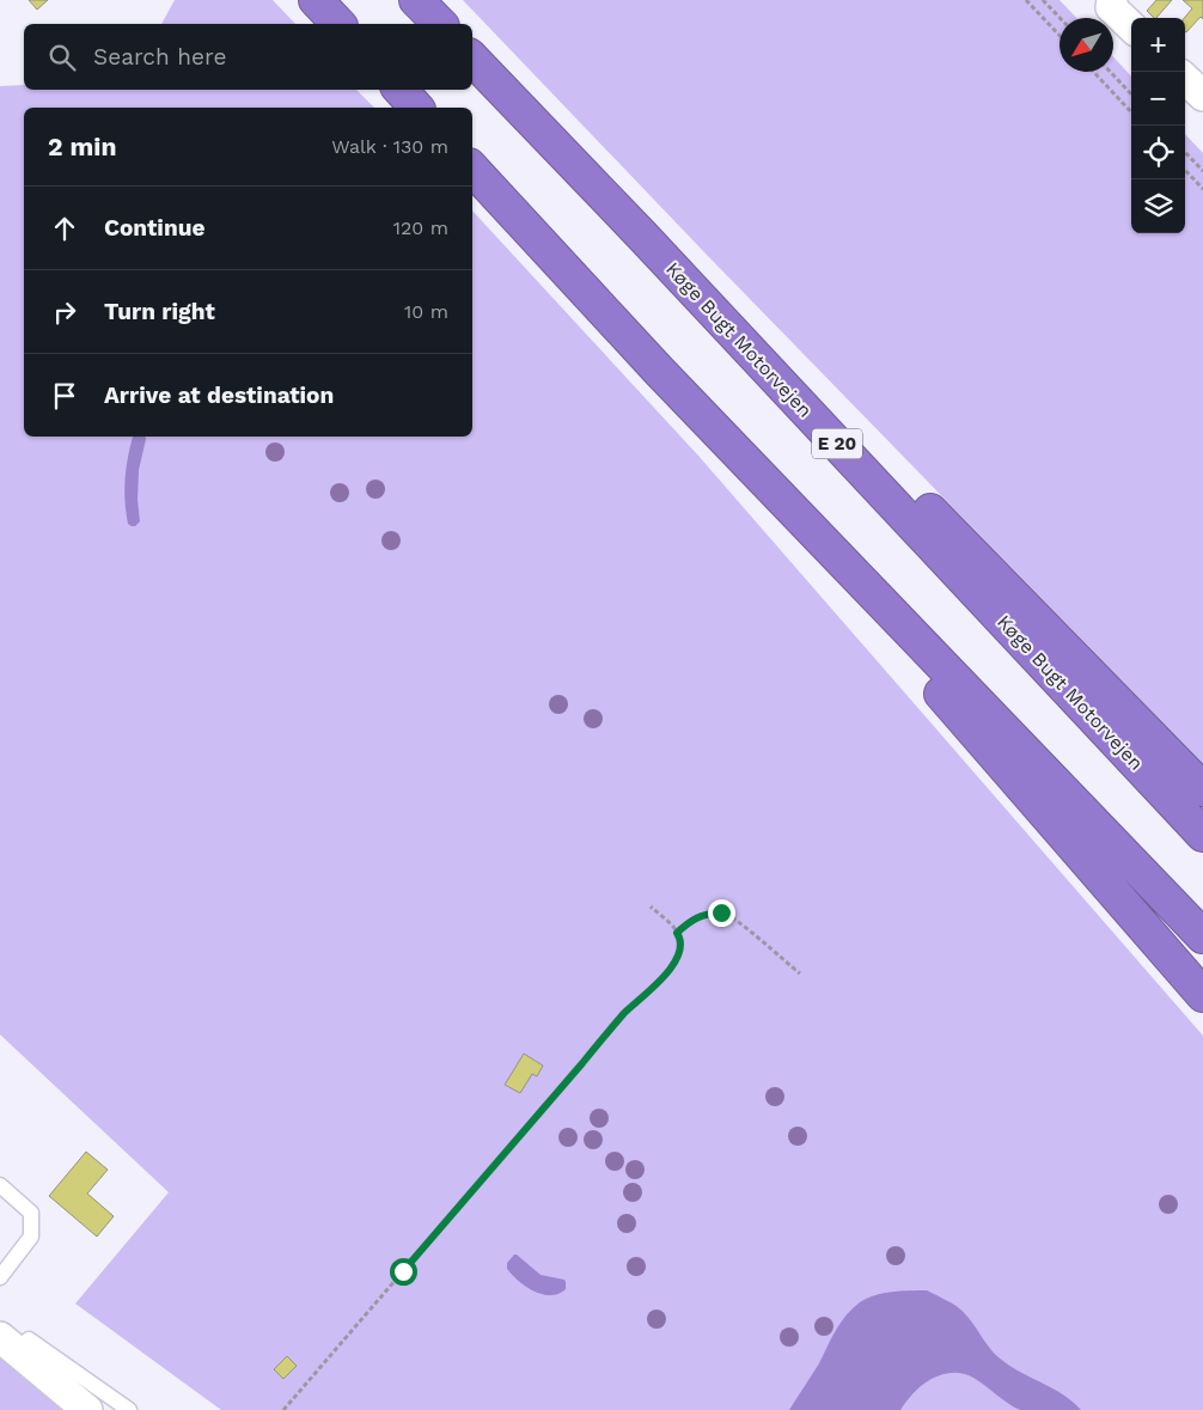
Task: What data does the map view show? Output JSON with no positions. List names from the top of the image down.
{
  "streets": {
    "highway": ["Køge Bugt Motorvejen", "E 20"]
  },
  "north": "bottom left",
  "page": {
    "map_buttons": ["+", "−"],
    "search": "Search here",
    "heading": ["2 min", "Walk · 130 m"],
    "list": [
      ["Continue", "120 m"],
      ["Turn right", "10 m"],
      "Arrive at destination"
    ]
  }
}
